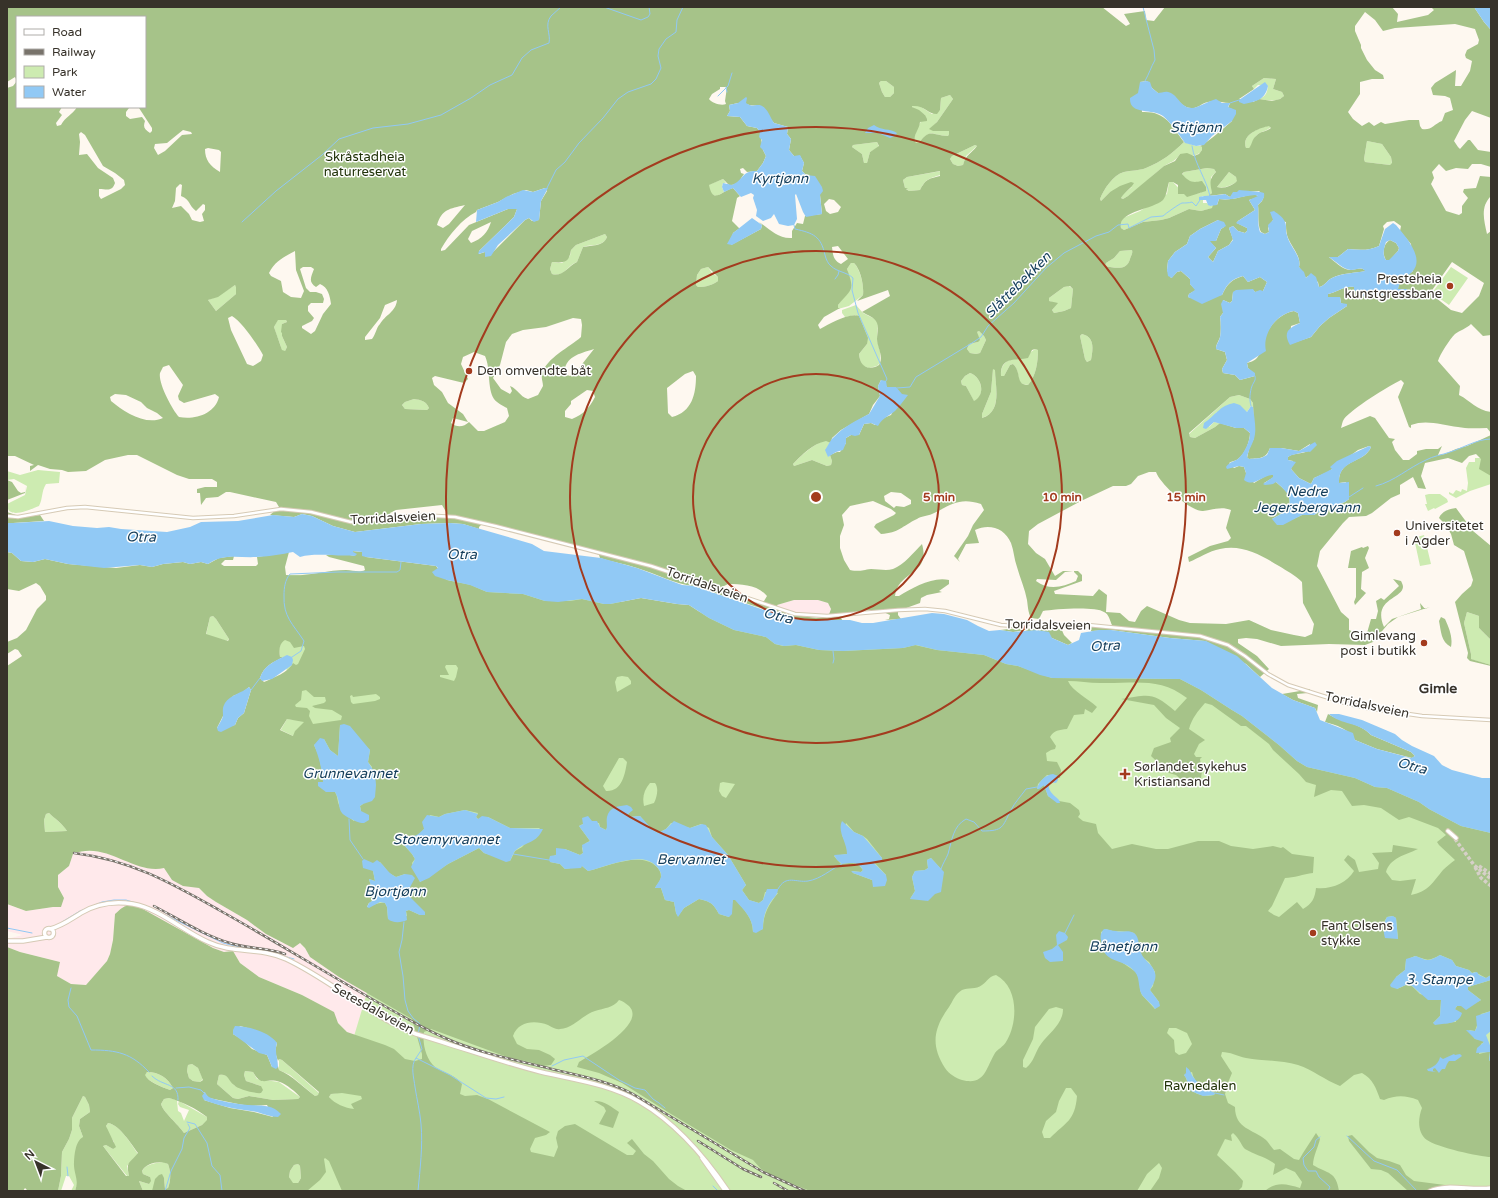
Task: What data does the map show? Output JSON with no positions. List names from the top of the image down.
{
  "streets": {
    "highway": ["Setesdalsveien"],
    "main road": ["Torridalsveien"]
  },
  "districts": ["Gimle"],
  "water": [
    "Stitjønn",
    "Kyrtjønn",
    "Slåttebekken",
    "Nedre Jegersbergvann",
    "Otra",
    "Grunnevannet",
    "Storemyrvannet",
    "Bervannet",
    "Bjortjønn",
    "Bånetjønn",
    "3. Stampe"
  ],
  "parks": ["Skråstadheia naturreservat", "Ravnedalen"],
  "places": {
    "other": [
      "Presteheia kunstgressbane",
      "Den omvendte båt",
      "Universitetet i Agder",
      "Gimlevang post i butikk",
      "Fant Olsens stykke"
    ],
    "health": ["Sørlandet sykehus Kristiansand"]
  },
  "legend": [
    "Road",
    "Railway",
    "Park",
    "Water"
  ],
  "north": "top left",
  "rings": ["5 min", "10 min", "15 min"]
}
